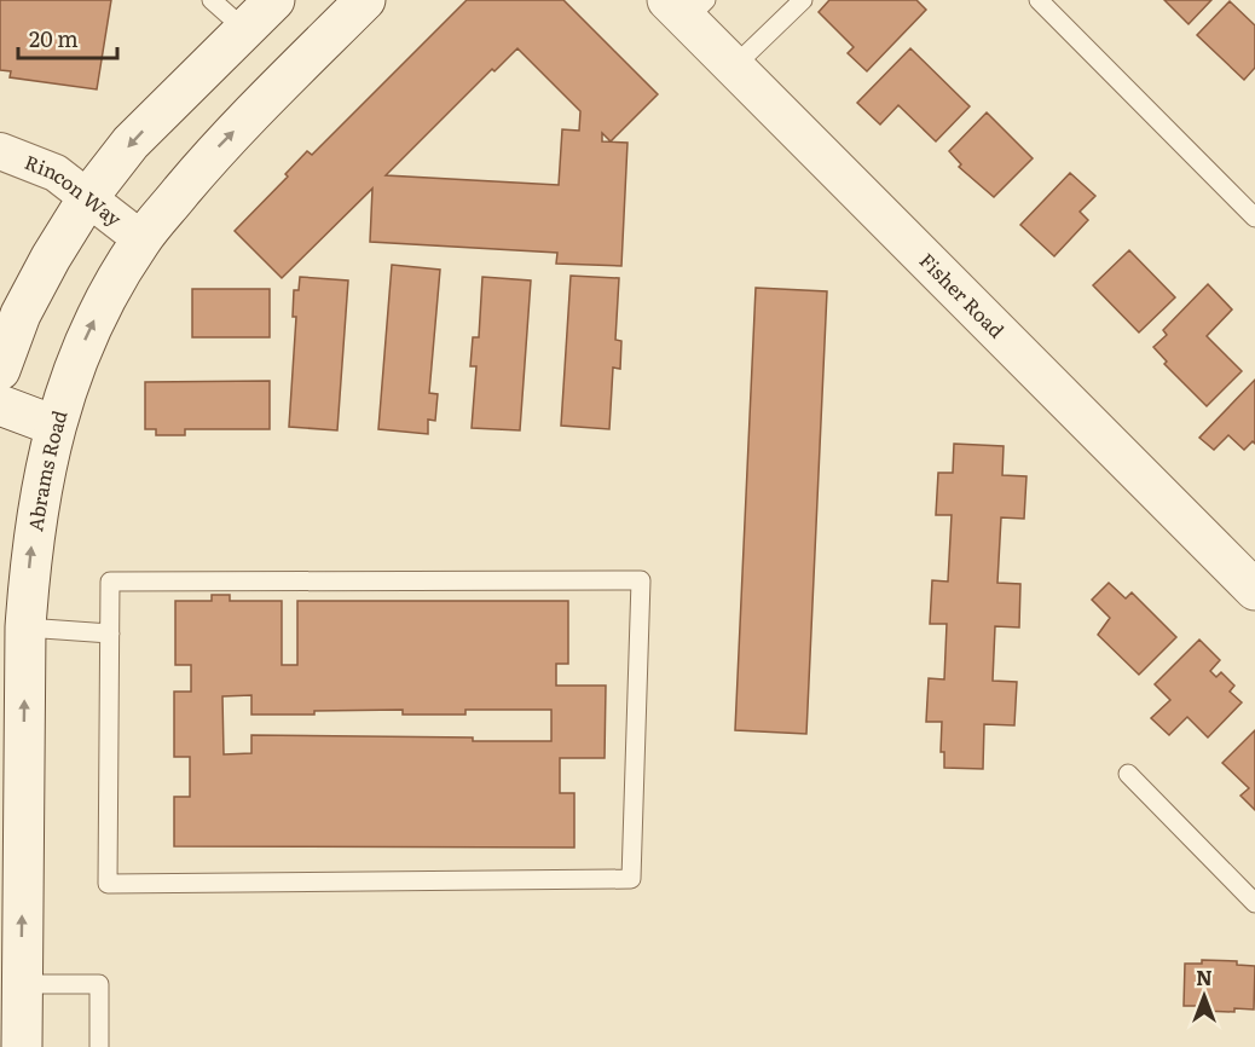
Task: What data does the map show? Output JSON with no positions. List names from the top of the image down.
{
  "streets": {
    "main road": ["Fisher Road", "Abrams Road"],
    "street": ["Rincon Way"]
  },
  "crossings": [
    ["Rincon Way", "Abrams Road"]
  ],
  "scale_bar": "20 m",
  "north": "top"
}
